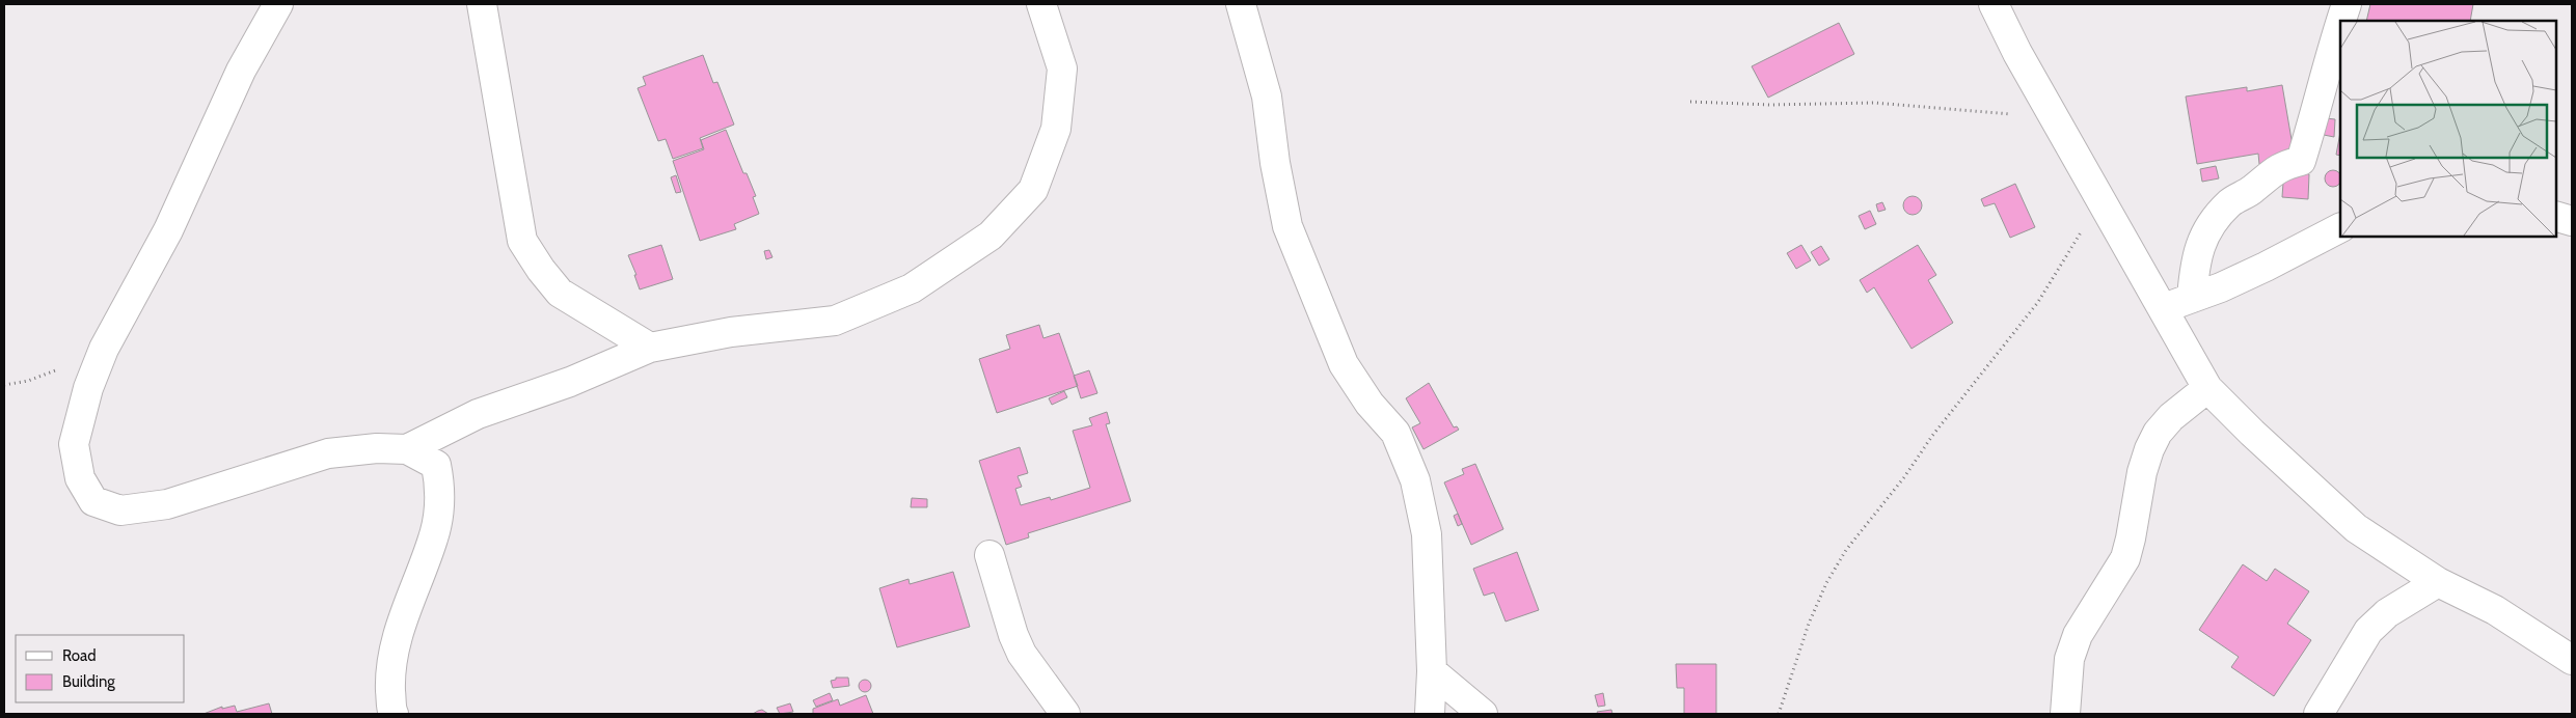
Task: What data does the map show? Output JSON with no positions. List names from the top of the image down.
{
  "legend": ["Road", "Building"]
}
